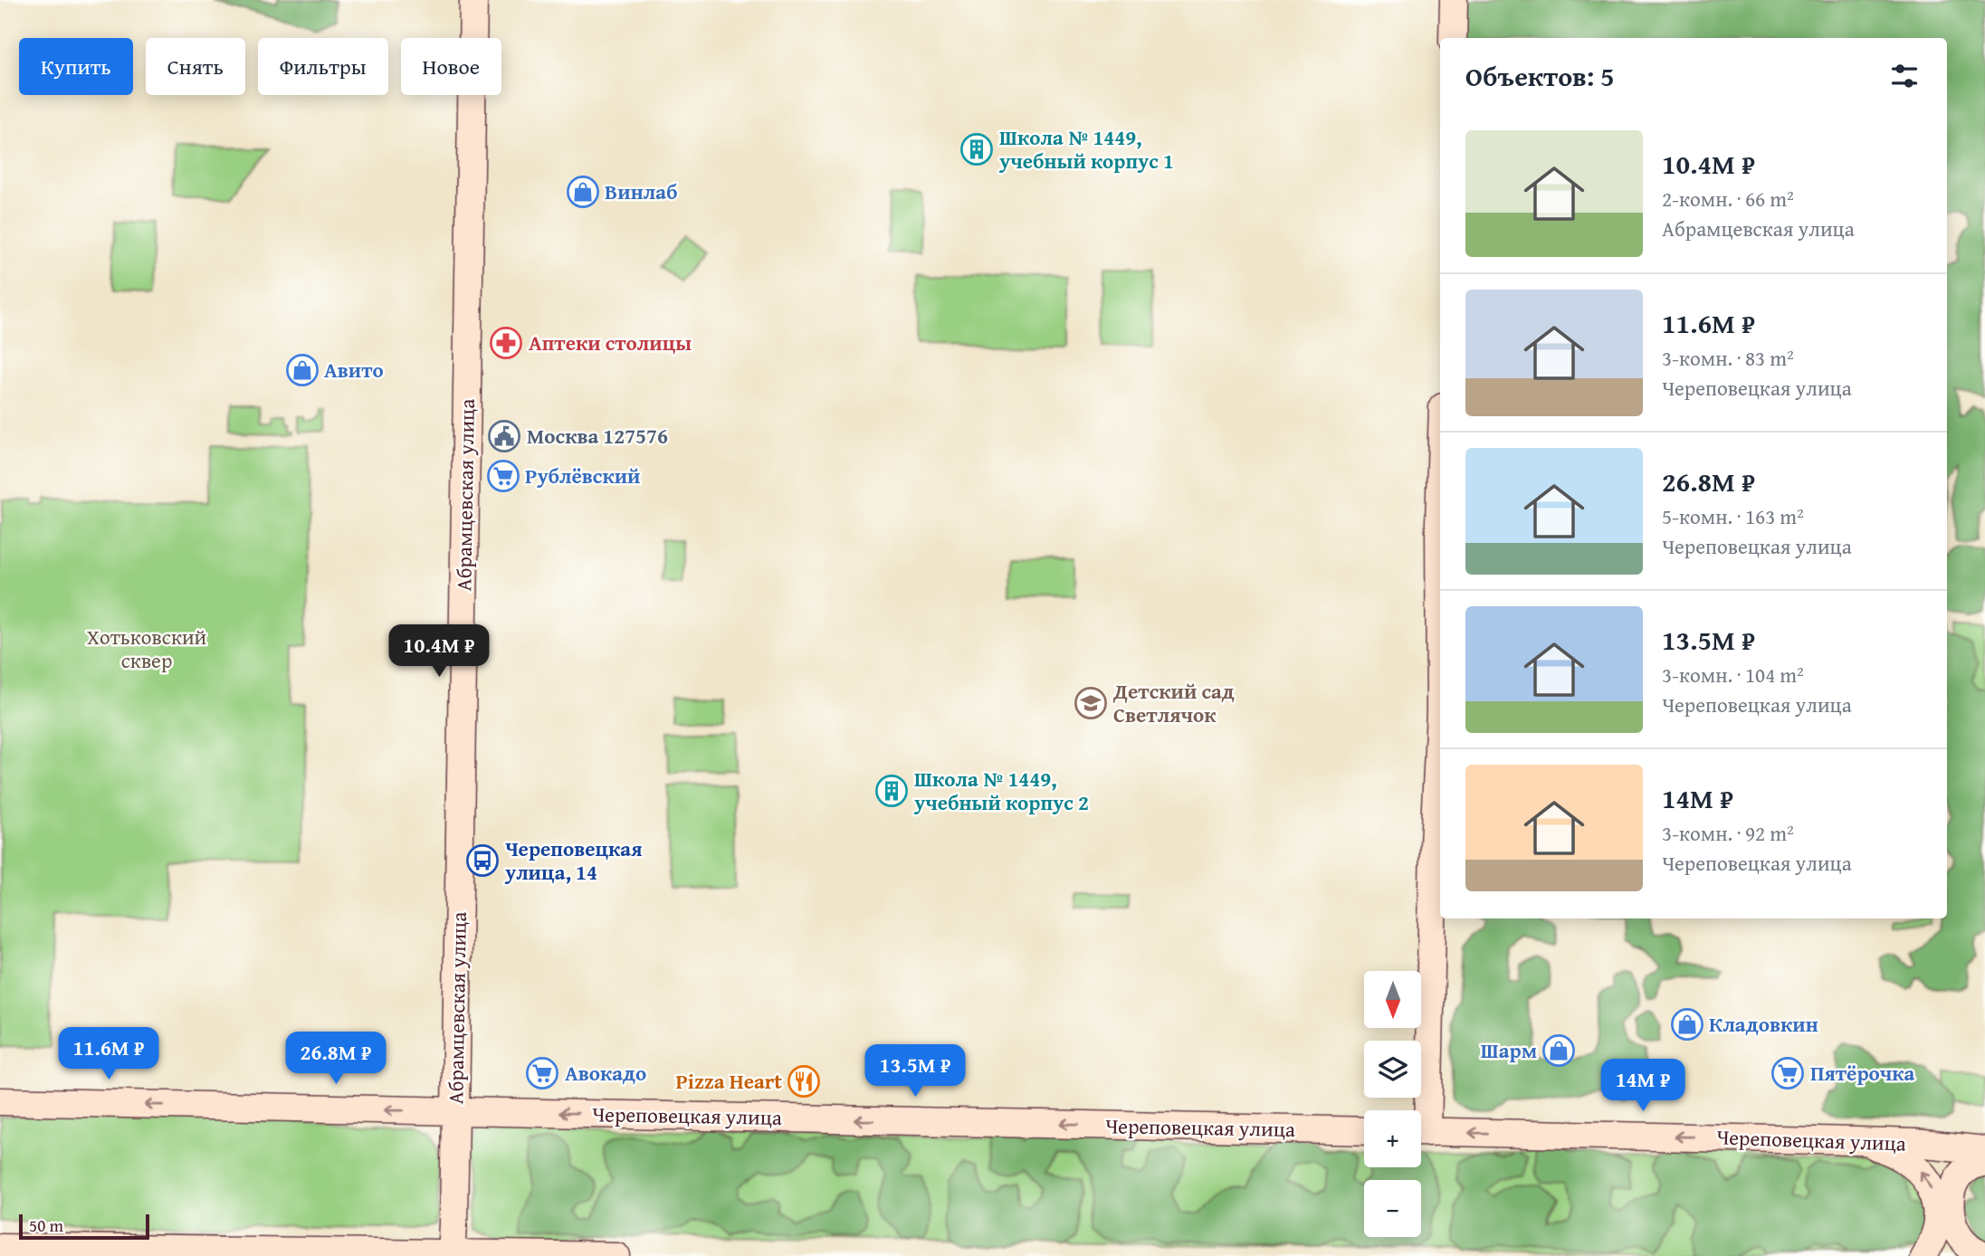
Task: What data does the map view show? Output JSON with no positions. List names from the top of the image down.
{
  "streets": {
    "main road": ["Абрамцевская улица", "Череповецкая улица"]
  },
  "crossings": [
    ["Абрамцевская улица", "Череповецкая улица"]
  ],
  "parks": ["Хотьковский сквер"],
  "places": {
    "building": ["Школа № 1449, учебный корпус 1", "Школа № 1449, учебный корпус 2"],
    "shop": [
      "Винлаб",
      "Авито",
      "Кладовкин",
      "Шарм"
    ],
    "pharmacy": ["Аптеки столицы"],
    "public building": ["Москва 127576"],
    "supermarket": ["Рублёвский", "Авокадо", "Пятёрочка"],
    "school or university": ["Детский сад Светлячок"],
    "bus stop": ["Череповецкая улица, 14"],
    "restaurant": ["Pizza Heart"]
  },
  "scale_bar": "50 m",
  "north": "bottom",
  "page": {
    "chip": [
      "Купить",
      "Снять",
      "Фильтры",
      "Новое"
    ],
    "heading": "Объектов: 5",
    "list": [
      {
        "name": "10.4M ₽",
        "note": "2-комн. · 66 m² · Абрамцевская улица"
      },
      {
        "name": "11.6M ₽",
        "note": "3-комн. · 83 m² · Череповецкая улица"
      },
      {
        "name": "26.8M ₽",
        "note": "5-комн. · 163 m² · Череповецкая улица"
      },
      {
        "name": "13.5M ₽",
        "note": "3-комн. · 104 m² · Череповецкая улица"
      },
      {
        "name": "14M ₽",
        "note": "3-комн. · 92 m² · Череповецкая улица"
      }
    ],
    "price": [
      "10.4M ₽",
      "11.6M ₽",
      "26.8M ₽",
      "13.5M ₽",
      "14M ₽"
    ],
    "map_buttons": ["+", "−"],
    "scale": "50 m"
  }
}
